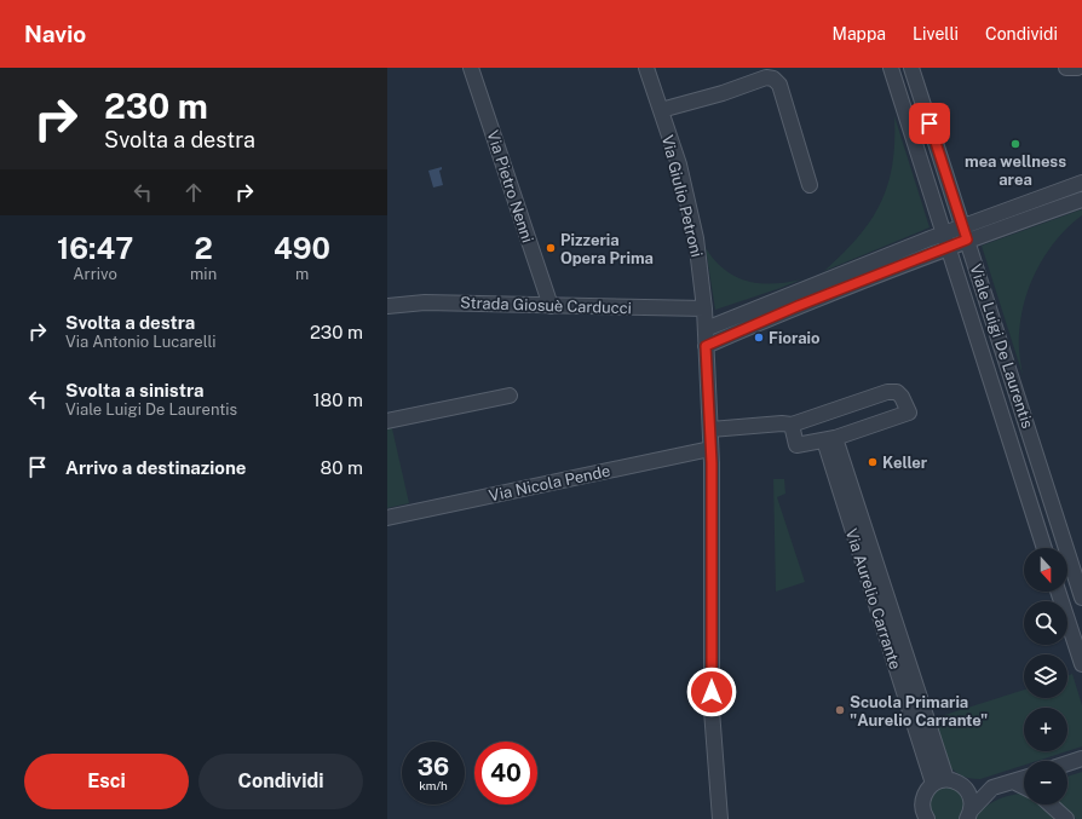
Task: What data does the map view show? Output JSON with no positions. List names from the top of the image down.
{
  "streets": {
    "street": [
      "Via Pietro Nenni",
      "Via Giulio Petroni",
      "Strada Giosuè Carducci",
      "Viale Luigi De Laurentis",
      "Via Nicola Pende",
      "Via Aurelio Carrante"
    ]
  },
  "crossings": [
    ["Via Pietro Nenni", "Strada Giosuè Carducci"],
    ["Via Giulio Petroni", "Strada Giosuè Carducci"],
    ["Via Giulio Petroni", "Via Nicola Pende"]
  ],
  "places": [
    "mea wellness area",
    "Pizzeria Opera Prima",
    "Fioraio",
    "Keller",
    "Scuola Primaria \"Aurelio Carrante\""
  ],
  "north": "bottom",
  "page": {
    "header": "Navio",
    "nav": ["Mappa", "Livelli", "Condividi"],
    "turn": ["230 m", "Svolta a destra"],
    "eta": [
      "16:47",
      "Arrivo",
      "2",
      "min",
      "490",
      "m"
    ],
    "list": [
      {
        "name": "Svolta a destra",
        "note": "Via Antonio Lucarelli",
        "value": "230 m"
      },
      {
        "name": "Svolta a sinistra",
        "note": "Viale Luigi De Laurentis",
        "value": "180 m"
      },
      {
        "name": "Arrivo a destinazione",
        "value": "80 m"
      }
    ],
    "map_buttons": ["+", "−"],
    "speed": "36 km/h",
    "limit": "40",
    "buttons": ["Esci", "Condividi"]
  }
}
